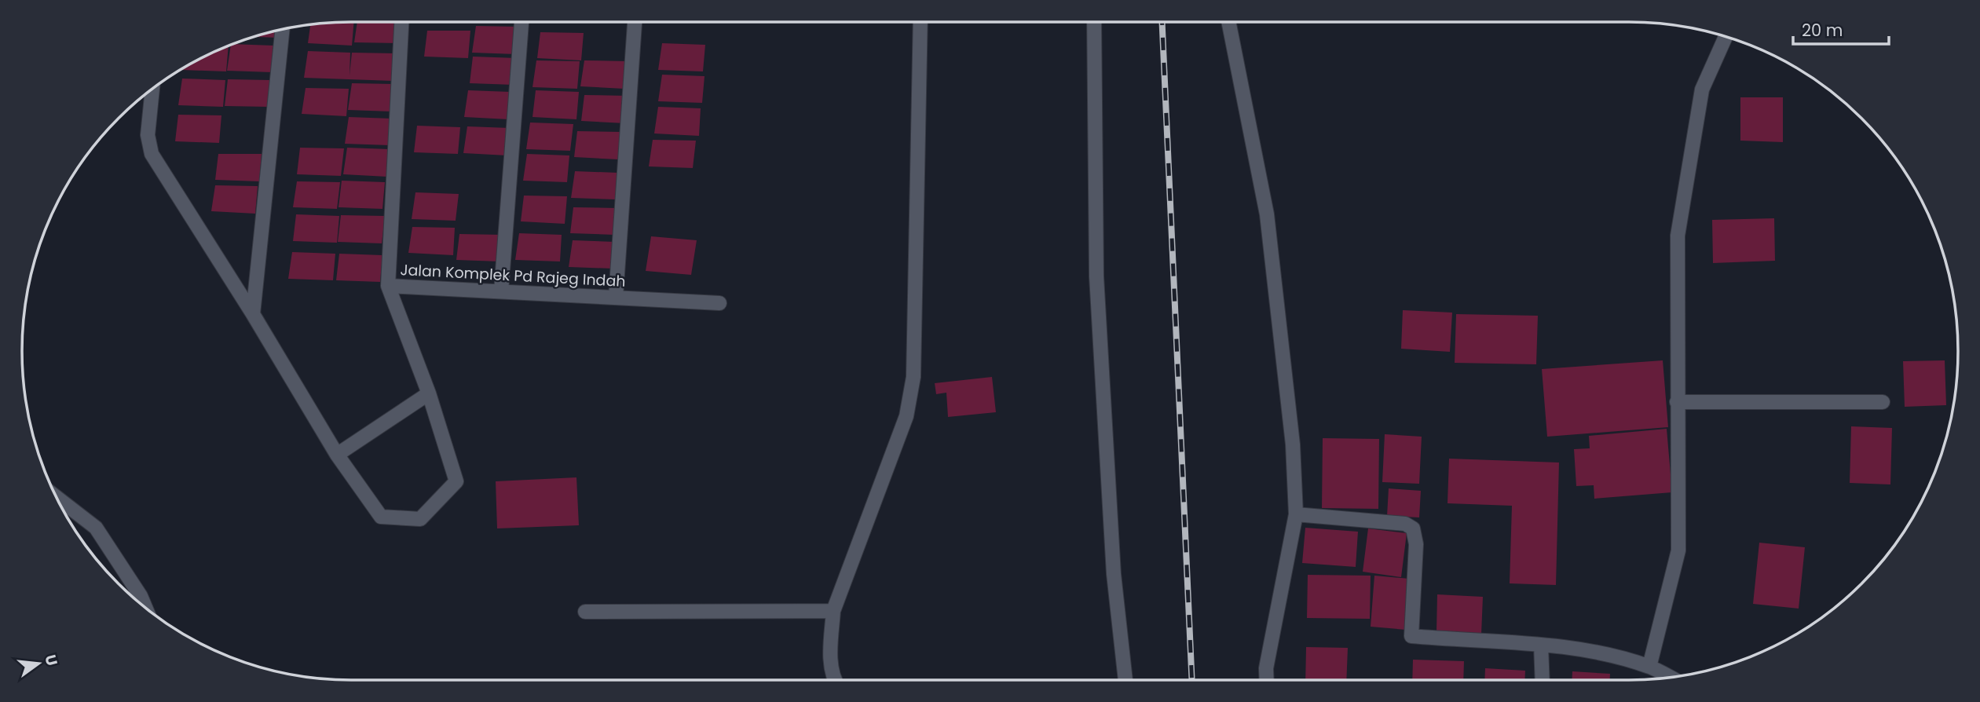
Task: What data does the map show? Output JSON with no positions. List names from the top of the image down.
{
  "streets": {
    "street": ["Jalan Komplek Pd Rajeg Indah"]
  },
  "scale_bar": "20 m",
  "north": "right"
}
